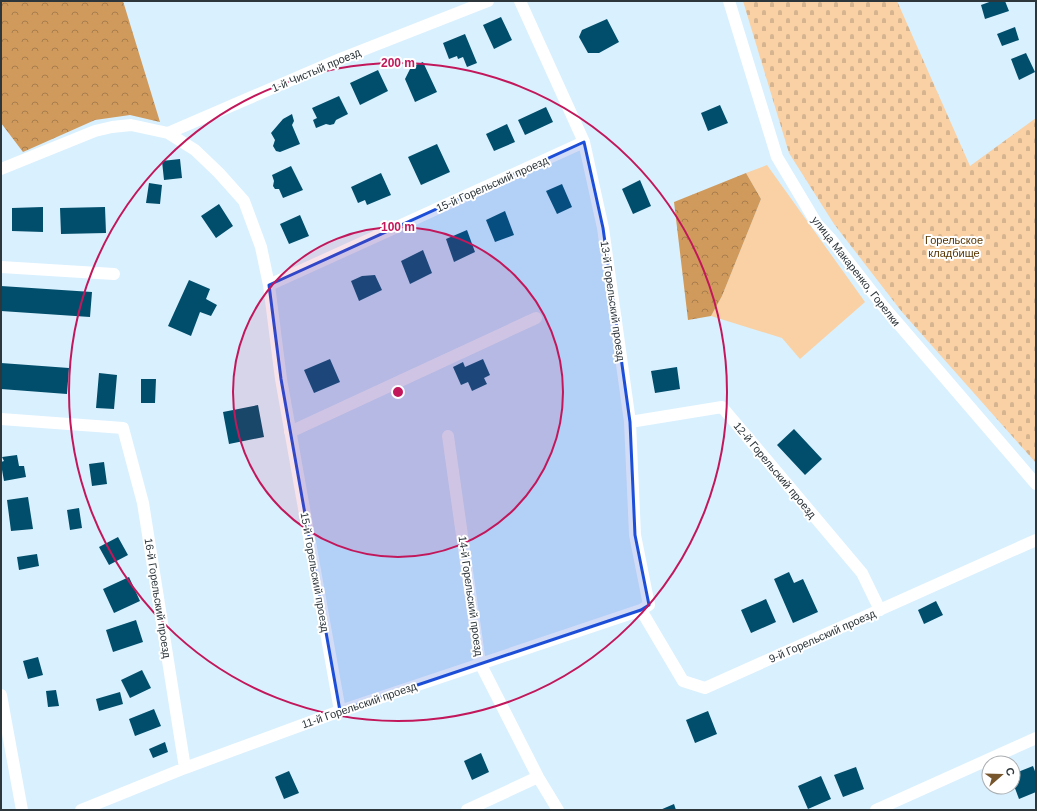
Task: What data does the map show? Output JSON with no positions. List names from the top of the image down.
{
  "streets": {
    "street": [
      "1-й Чистый проезд",
      "15-й Горельский проезд",
      "улица Макаренко, Горелки",
      "13-й Горельский проезд",
      "12-й Горельский проезд",
      "14-й Горельский проезд",
      "16-й Горельский проезд",
      "9-й Горельский проезд",
      "11-й Горельский проезд"
    ]
  },
  "crossings": [
    ["1-й Чистый проезд", "15-й Горельский проезд"],
    ["15-й Горельский проезд", "13-й Горельский проезд"],
    ["15-й Горельский проезд", "11-й Горельский проезд"],
    ["13-й Горельский проезд", "12-й Горельский проезд"],
    ["13-й Горельский проезд", "9-й Горельский проезд"],
    ["13-й Горельский проезд", "11-й Горельский проезд"],
    ["12-й Горельский проезд", "9-й Горельский проезд"],
    ["14-й Горельский проезд", "11-й Горельский проезд"],
    ["16-й Горельский проезд", "11-й Горельский проезд"],
    ["9-й Горельский проезд", "11-й Горельский проезд"]
  ],
  "parks": ["Горельское кладбище"],
  "north": "right",
  "rings": ["200 m", "100 m"]
}
